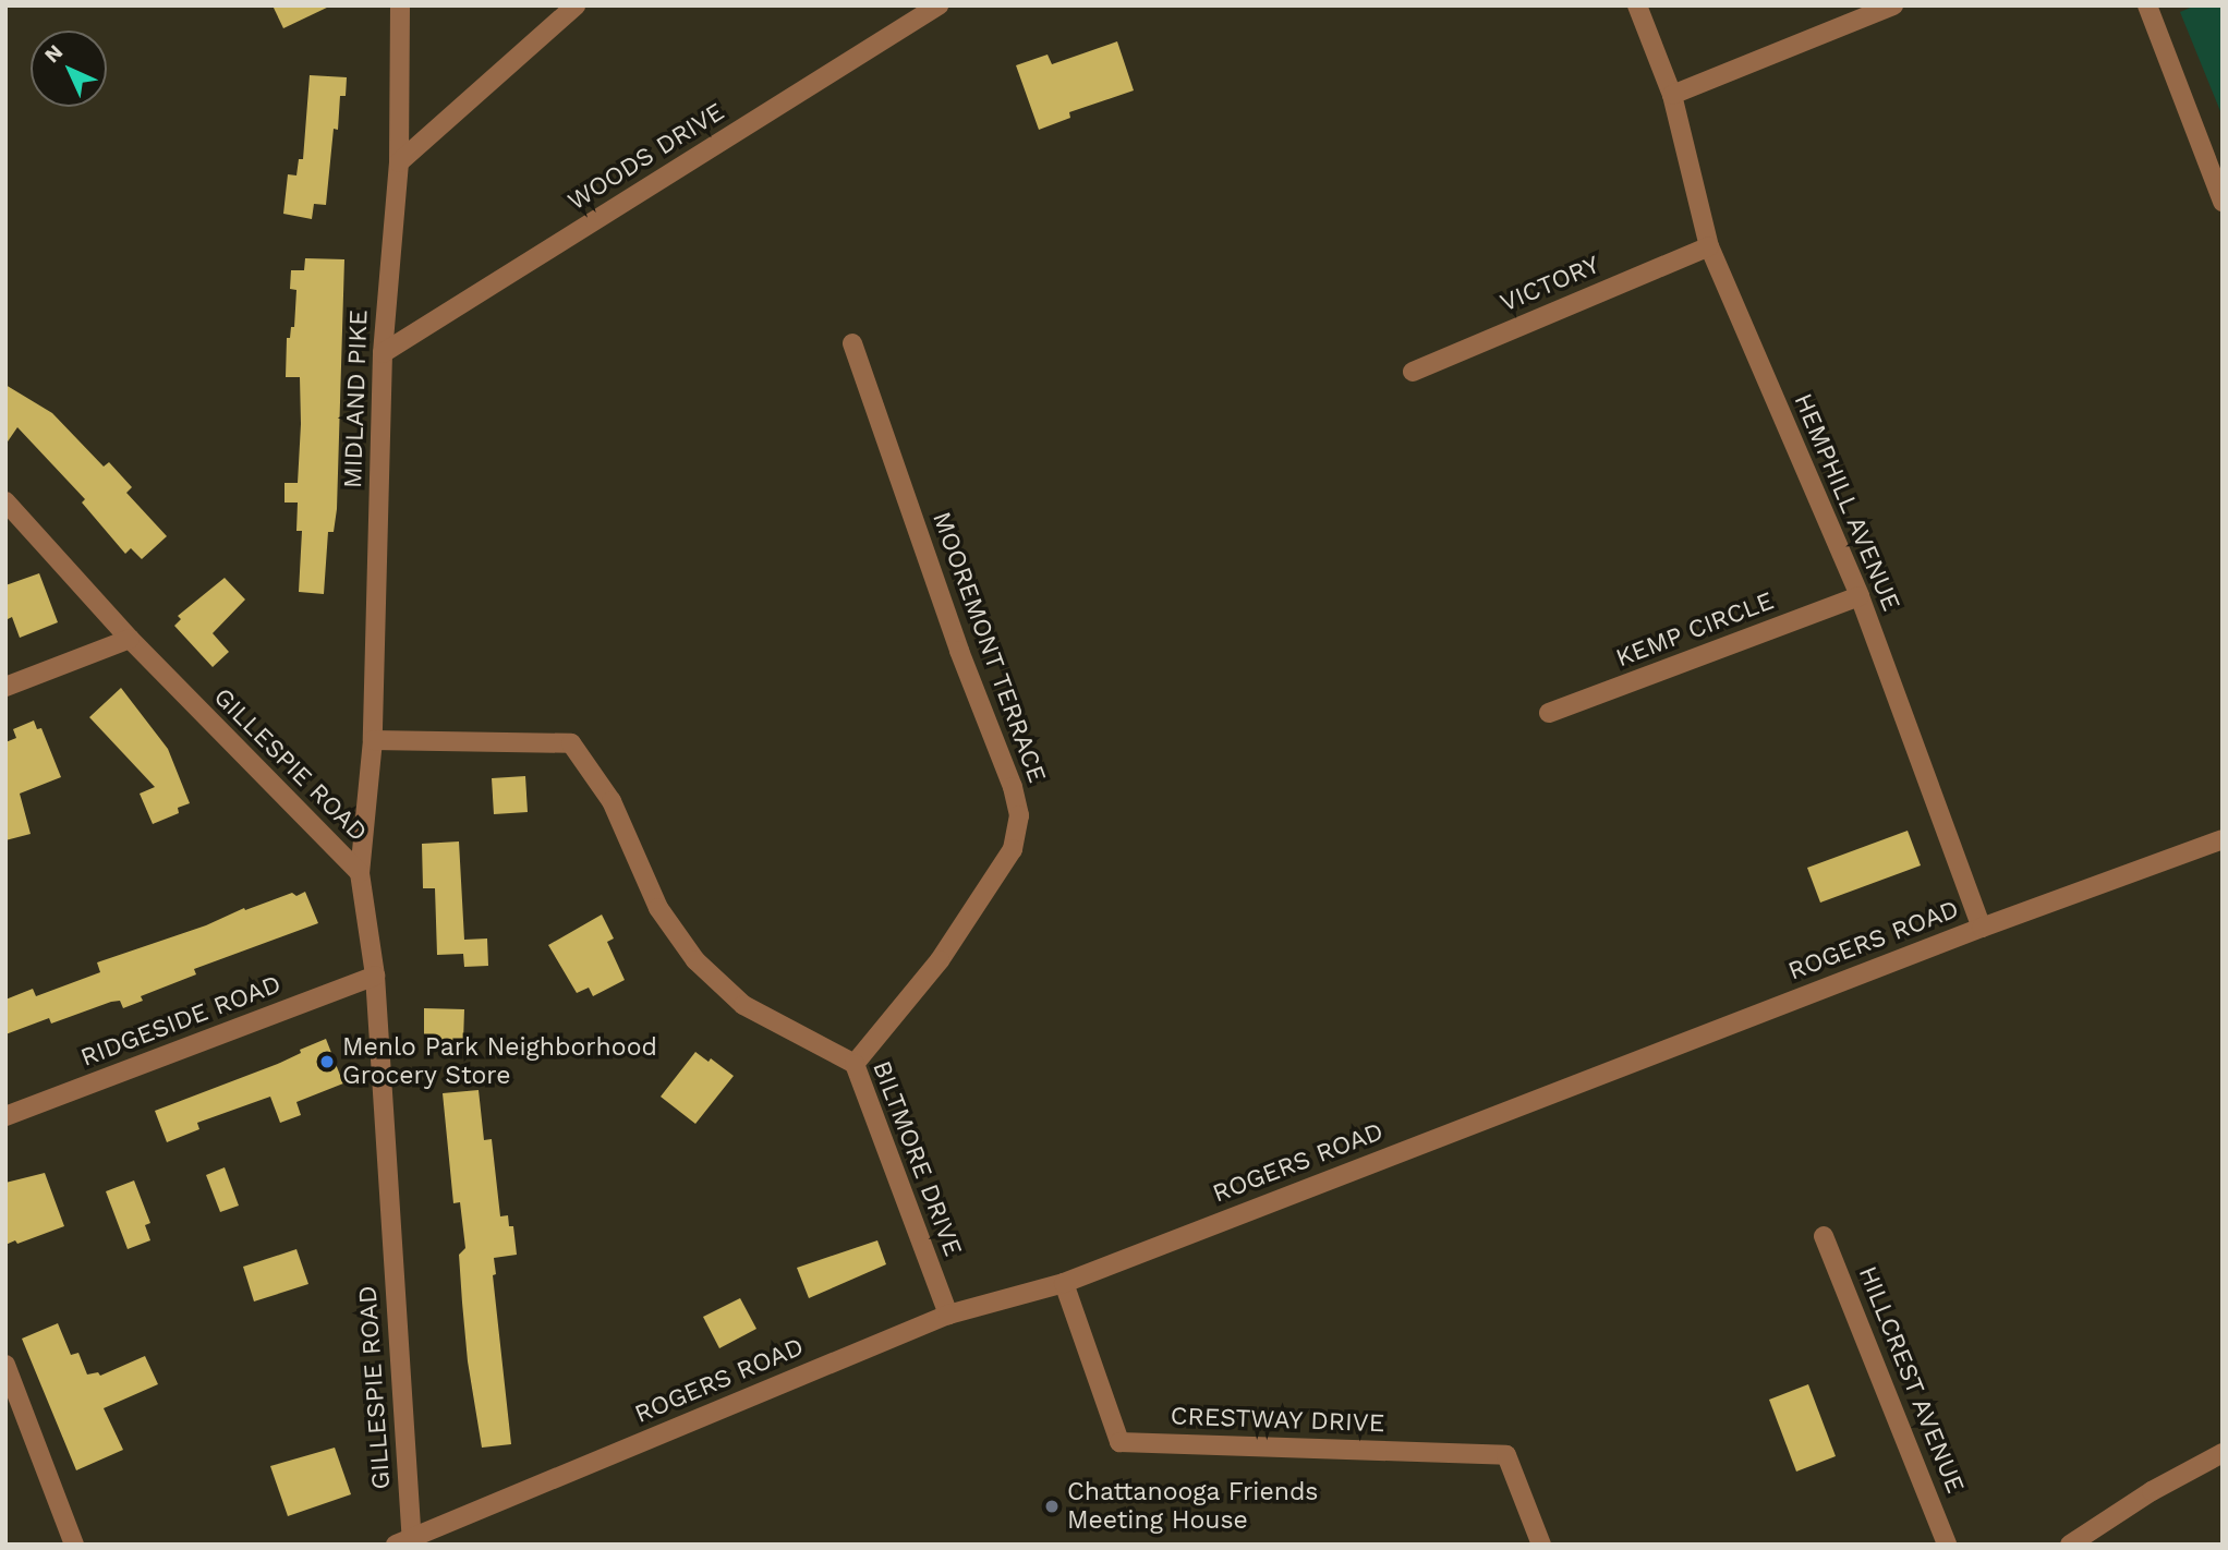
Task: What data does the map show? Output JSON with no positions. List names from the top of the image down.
{
  "streets": {
    "street": [
      "WOODS DRIVE",
      "VICTORY",
      "MIDLAND PIKE",
      "HEMPHILL AVENUE",
      "KEMP CIRCLE",
      "MOOREMONT TERRACE",
      "GILLESPIE ROAD",
      "ROGERS ROAD",
      "RIDGESIDE ROAD",
      "BILTMORE DRIVE",
      "HILLCREST AVENUE",
      "CRESTWAY DRIVE"
    ]
  },
  "crossings": [
    ["WOODS DRIVE", "MIDLAND PIKE"],
    ["VICTORY", "HEMPHILL AVENUE"],
    ["MIDLAND PIKE", "GILLESPIE ROAD"],
    ["MIDLAND PIKE", "BILTMORE DRIVE"],
    ["HEMPHILL AVENUE", "KEMP CIRCLE"],
    ["HEMPHILL AVENUE", "ROGERS ROAD"],
    ["MOOREMONT TERRACE", "BILTMORE DRIVE"],
    ["GILLESPIE ROAD", "ROGERS ROAD"],
    ["GILLESPIE ROAD", "RIDGESIDE ROAD"],
    ["ROGERS ROAD", "BILTMORE DRIVE"],
    ["ROGERS ROAD", "CRESTWAY DRIVE"]
  ],
  "places": ["Menlo Park Neighborhood Grocery Store", "Chattanooga Friends Meeting House"],
  "north": "top left"
}
